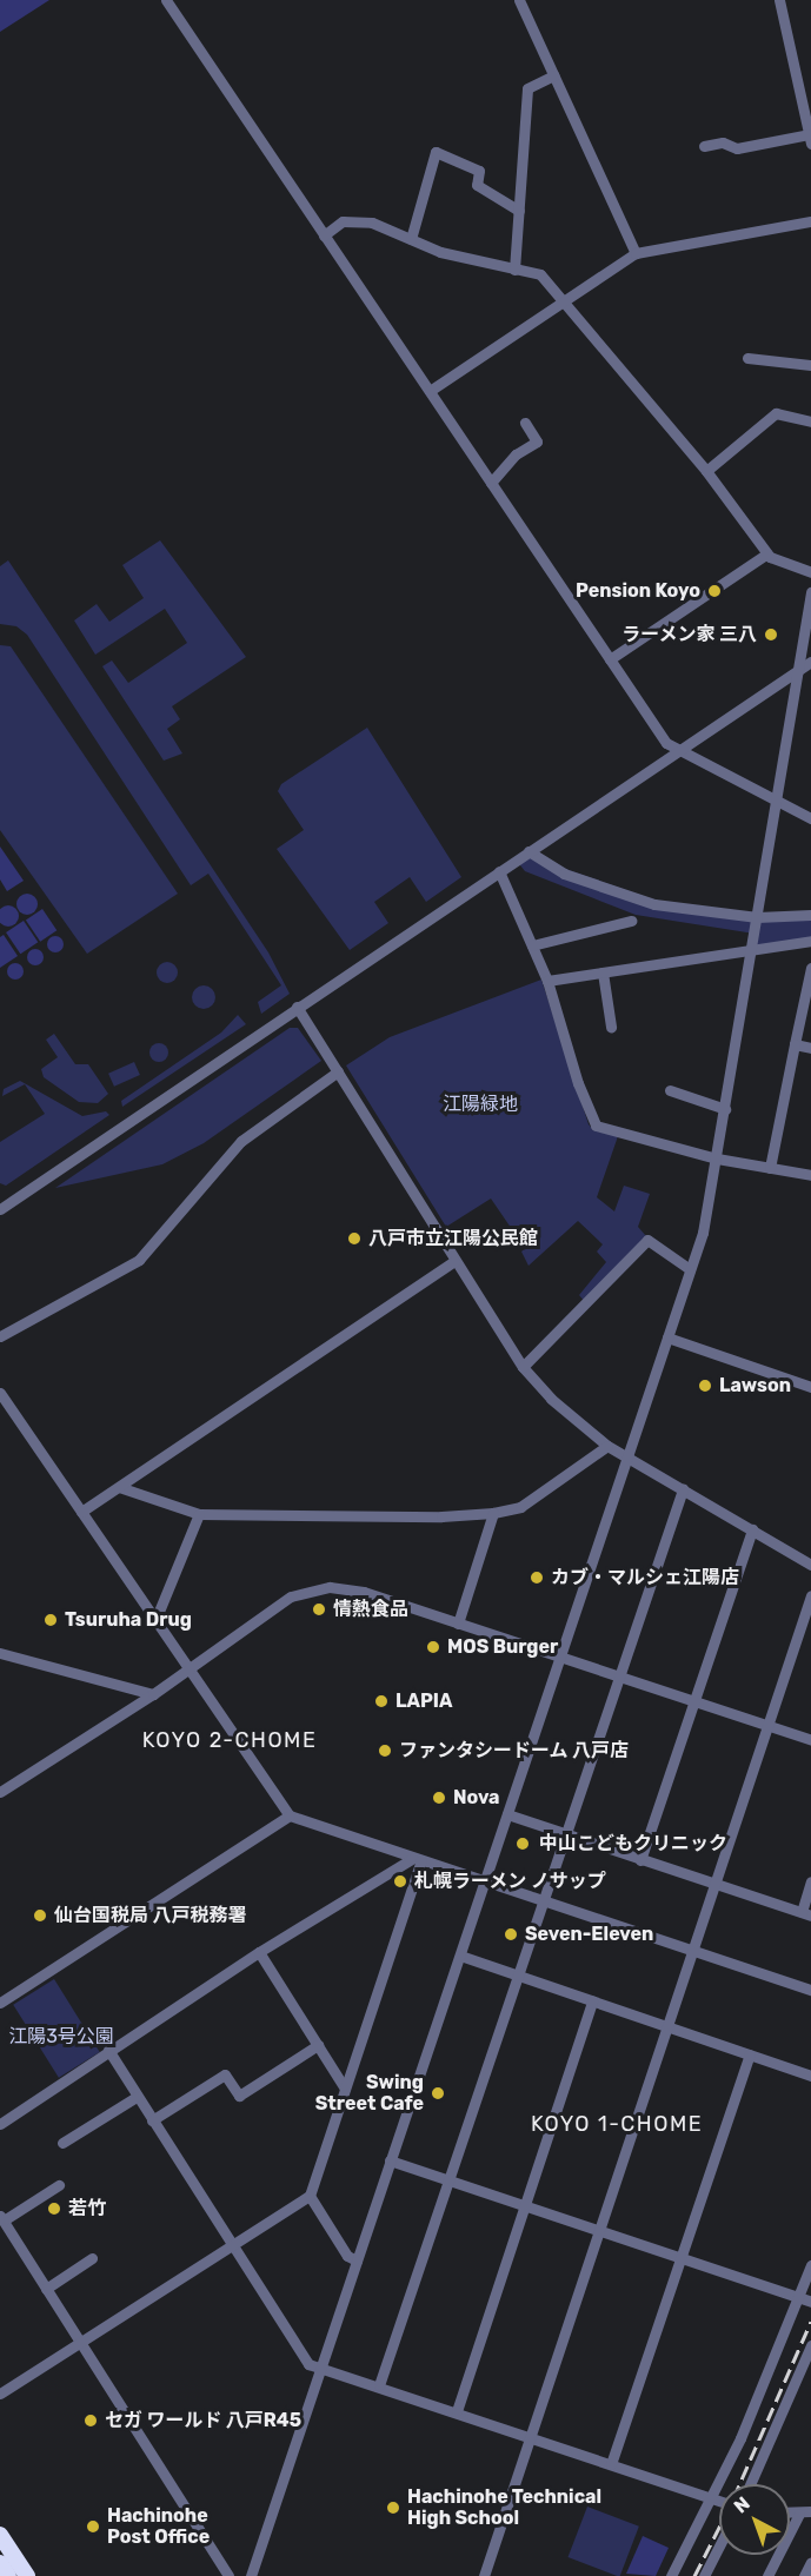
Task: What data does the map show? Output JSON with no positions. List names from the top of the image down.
{
  "districts": ["KOYO 2-CHOME", "KOYO 1-CHOME"],
  "parks": ["江陽緑地", "江陽3号公園"],
  "places": [
    "Pension Koyo",
    "ラーメン家 三八",
    "八戸市立江陽公民館",
    "Lawson",
    "カブ・マルシェ江陽店",
    "情熱食品",
    "Tsuruha Drug",
    "MOS Burger",
    "LAPIA",
    "ファンタシードーム 八戸店",
    "Nova",
    "中山こどもクリニック",
    "札幌ラーメン ノサップ",
    "仙台国税局 八戸税務署",
    "Seven-Eleven",
    "Swing Street Cafe",
    "若竹",
    "セガ ワールド 八戸R45",
    "Hachinohe Technical High School",
    "Hachinohe Post Office"
  ],
  "north": "top left"
}
